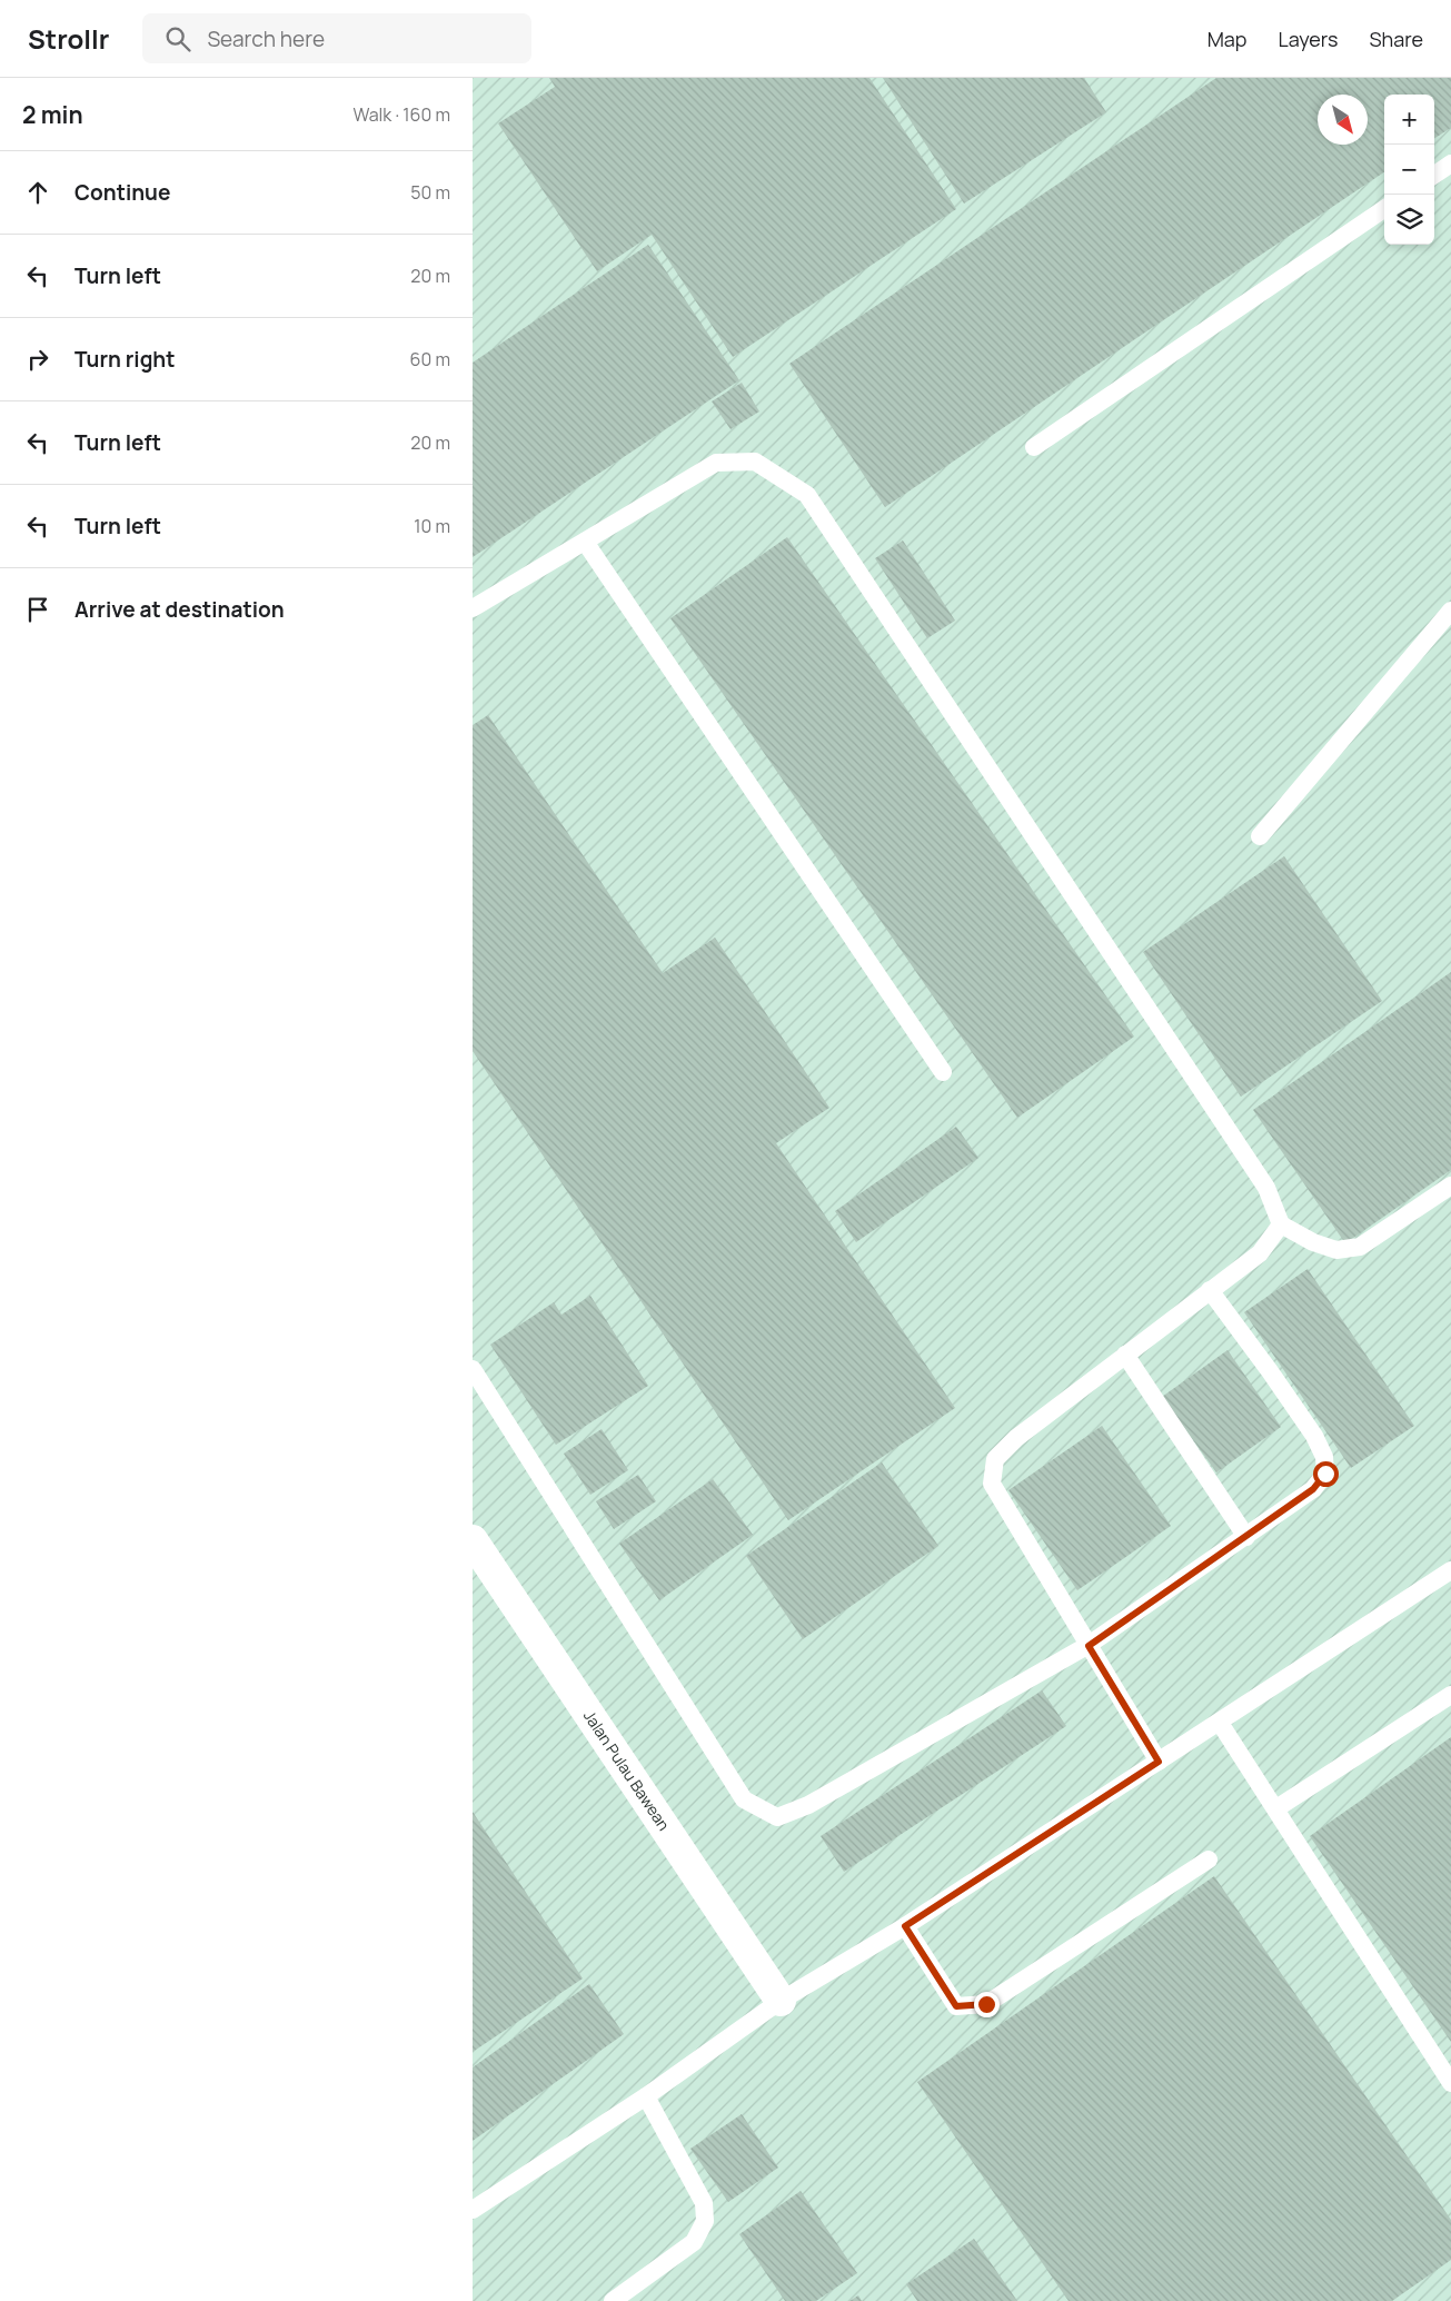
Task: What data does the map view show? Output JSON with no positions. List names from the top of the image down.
{
  "streets": {
    "street": ["Jalan Pulau Bawean"]
  },
  "north": "bottom right",
  "page": {
    "header": "Strollr",
    "search": "Search here",
    "nav": ["Map", "Layers", "Share"],
    "heading": ["2 min", "Walk · 160 m"],
    "map_buttons": ["+", "−"],
    "list": [
      ["Continue", "50 m"],
      ["Turn left", "20 m"],
      ["Turn right", "60 m"],
      ["Turn left", "20 m"],
      ["Turn left", "10 m"],
      "Arrive at destination"
    ]
  }
}
